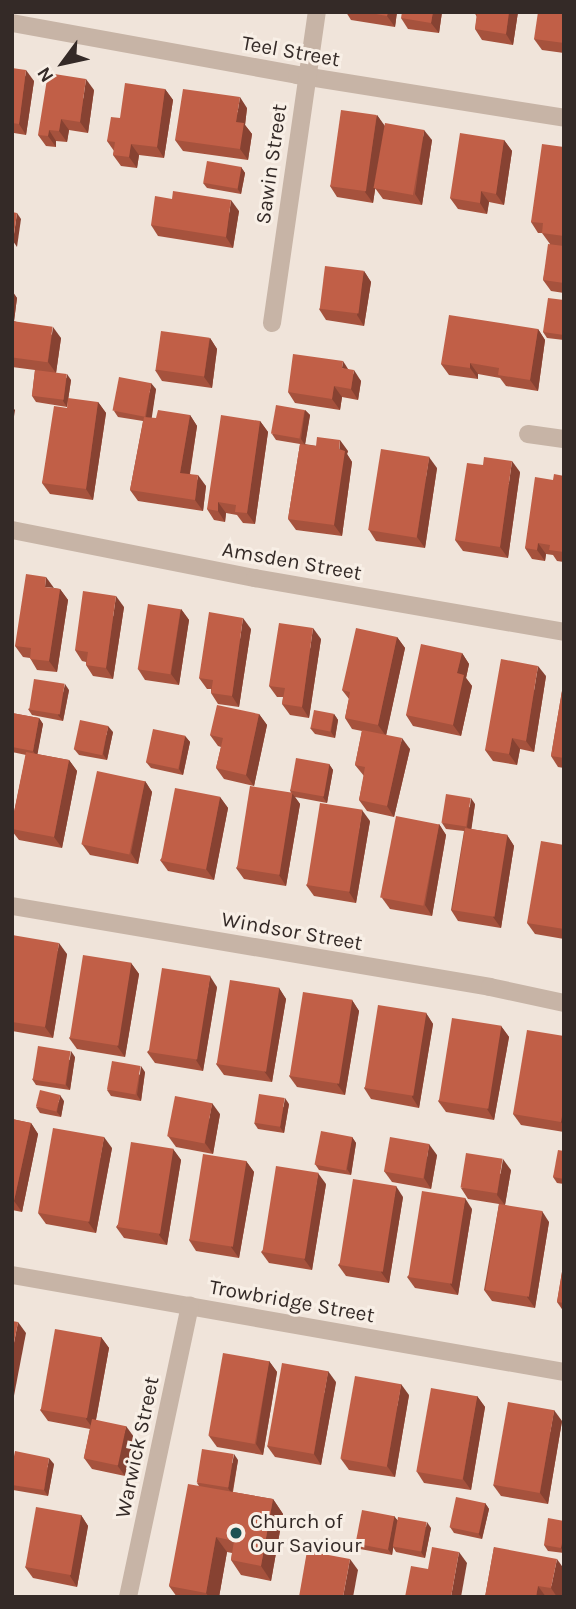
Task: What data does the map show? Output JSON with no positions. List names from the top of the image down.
{
  "streets": {
    "street": [
      "Teel Street",
      "Sawin Street",
      "Amsden Street",
      "Windsor Street",
      "Trowbridge Street",
      "Warwick Street"
    ]
  },
  "crossings": [
    ["Teel Street", "Sawin Street"],
    ["Trowbridge Street", "Warwick Street"]
  ],
  "places": ["Church of Our Saviour"],
  "north": "bottom left"
}
